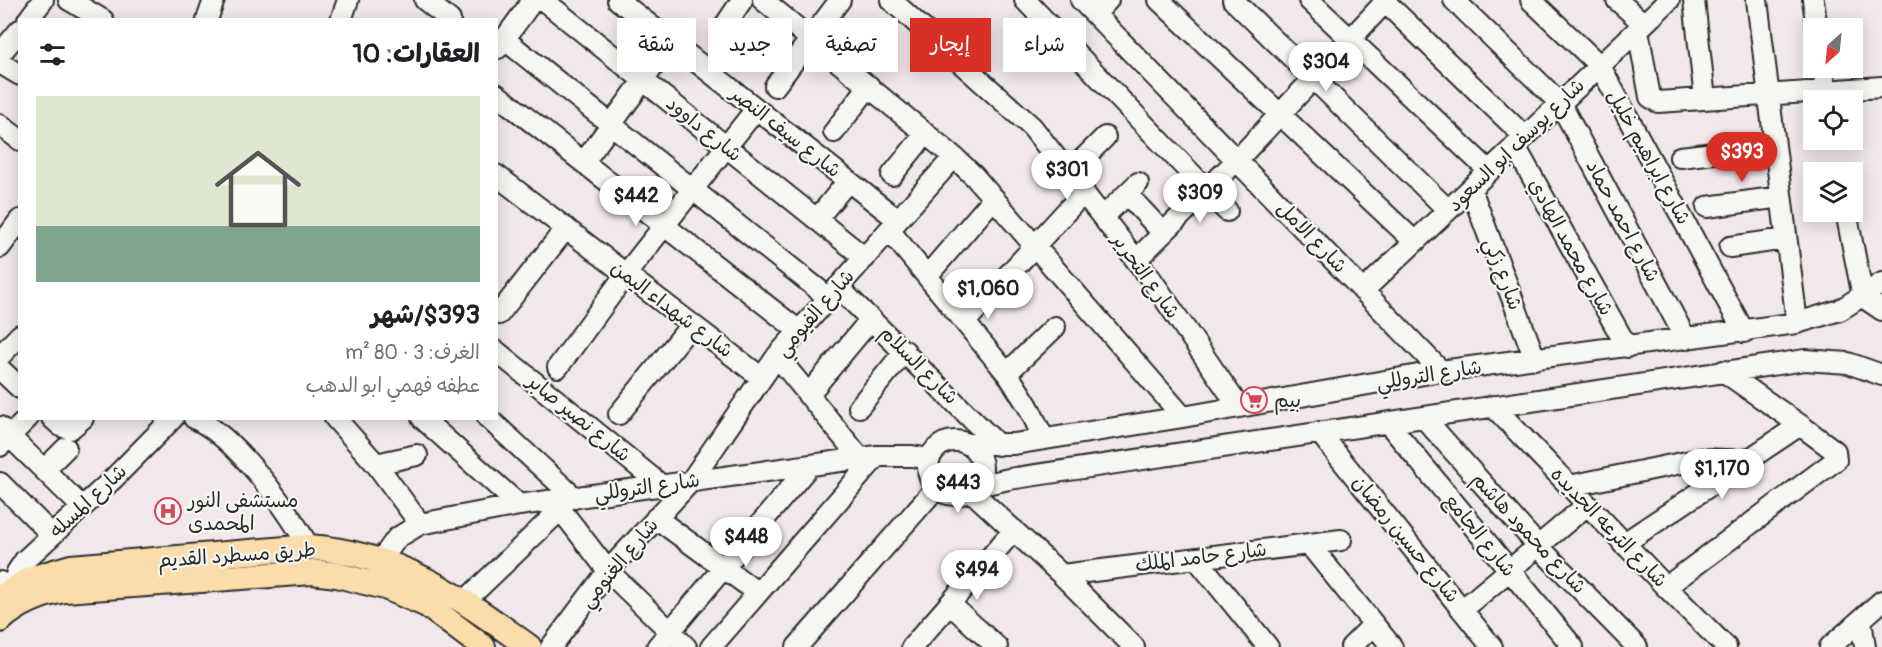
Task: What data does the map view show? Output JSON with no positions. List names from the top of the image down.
{
  "streets": {
    "main road": ["طريق مسطرد القديم"],
    "street": [
      "شارع داوود",
      "شارع سيف النصر",
      "شارع يوسف ابو السعود",
      "شارع ابراهيم خليل",
      "شارع احمد حماد",
      "شارع الامل",
      "شارع محمد الهادي",
      "شارع زكي",
      "شارع التحرير",
      "شارع شهداء اليمن",
      "شارع الفيومي",
      "شارع السلام",
      "شارع التروللي",
      "شارع نصير صابر",
      "شارع المسله",
      "شارع الترعه الجديده",
      "شارع محمود هاشم",
      "شارع الجامع",
      "شارع حسين رمضان",
      "شارع حامد الملك",
      "شارع الغنومي"
    ]
  },
  "crossings": [
    ["شارع داوود", "شارع الفيومي"],
    ["شارع سيف النصر", "شارع الفيومي"],
    ["شارع سيف النصر", "شارع التروللي"],
    ["شارع يوسف ابو السعود", "شارع ابراهيم خليل"],
    ["شارع يوسف ابو السعود", "شارع احمد حماد"],
    ["شارع يوسف ابو السعود", "شارع الامل"],
    ["شارع يوسف ابو السعود", "شارع محمد الهادي"],
    ["شارع يوسف ابو السعود", "شارع زكي"],
    ["شارع ابراهيم خليل", "شارع التروللي"],
    ["شارع احمد حماد", "شارع التروللي"],
    ["شارع الامل", "شارع التروللي"],
    ["شارع محمد الهادي", "شارع التروللي"],
    ["شارع زكي", "شارع التروللي"],
    ["شارع التحرير", "شارع التروللي"],
    ["شارع شهداء اليمن", "شارع الفيومي"],
    ["شارع الفيومي", "شارع السلام"],
    ["شارع الفيومي", "شارع التروللي"],
    ["شارع الفيومي", "شارع الغنومي"],
    ["شارع السلام", "شارع التروللي"],
    ["شارع التروللي", "شارع نصير صابر"],
    ["شارع التروللي", "شارع الترعه الجديده"],
    ["شارع التروللي", "شارع محمود هاشم"],
    ["شارع التروللي", "شارع الجامع"],
    ["شارع التروللي", "شارع حسين رمضان"],
    ["شارع التروللي", "طريق مسطرد القديم"],
    ["شارع التروللي", "شارع الغنومي"],
    ["شارع المسله", "طريق مسطرد القديم"]
  ],
  "places": {
    "supermarket": ["بيم"],
    "hospital": ["مستشفى النور المحمدى"]
  },
  "north": "bottom left",
  "page": {
    "chip": [
      "شراء",
      "إيجار",
      "تصفية",
      "جديد",
      "شقة"
    ],
    "heading": "العقارات: 10",
    "price": [
      "$304",
      "$393",
      "$301",
      "$309",
      "$442",
      "$1,060",
      "$1,170",
      "$443",
      "$448",
      "$494"
    ],
    "list": [
      {
        "name": "$393/شهر",
        "note": "الغرف: 3 · 80 m² · عطفه فهمي ابو الدهب"
      }
    ]
  }
}
